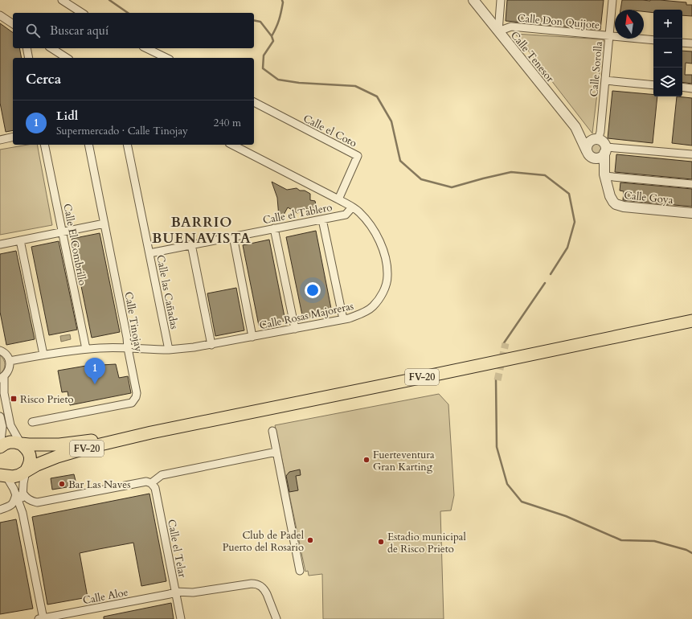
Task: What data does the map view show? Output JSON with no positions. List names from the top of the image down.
{
  "streets": {
    "main road": ["FV-20"],
    "street": [
      "Calle Don Quijote",
      "Calle Tenesor",
      "Calle Sorolla",
      "Calle el Coto",
      "Calle Goya",
      "Calle el Tablero",
      "Calle El Combrillo",
      "Calle las Cañadas",
      "Calle Rosas Majoreras",
      "Calle Tinojay",
      "Calle el Telar",
      "Calle Aloe"
    ]
  },
  "crossings": [
    ["Calle Don Quijote", "Calle Tenesor"],
    ["Calle Don Quijote", "Calle Sorolla"],
    ["Calle Tenesor", "Calle Sorolla"],
    ["Calle Tenesor", "Calle Goya"],
    ["Calle Sorolla", "Calle Goya"],
    ["Calle el Coto", "Calle Rosas Majoreras"],
    ["Calle el Tablero", "Calle las Cañadas"],
    ["Calle el Tablero", "Calle Rosas Majoreras"],
    ["Calle El Combrillo", "Calle Rosas Majoreras"],
    ["Calle las Cañadas", "Calle Rosas Majoreras"],
    ["Calle Rosas Majoreras", "Calle Tinojay"],
    ["Calle el Telar", "Calle Aloe"]
  ],
  "districts": ["BARRIO BUENAVISTA"],
  "places": {
    "transit": ["Risco Prieto"],
    "other": [
      "Fuerteventura Gran Karting",
      "Bar Las Naves",
      "Club de Padel Puerto del Rosario",
      "Estadio municipal de Risco Prieto"
    ]
  },
  "north": "top",
  "page": {
    "map_buttons": ["+", "−"],
    "search": "Buscar aquí",
    "heading": "Cerca",
    "list": [
      {
        "mark": "1",
        "name": "Lidl",
        "note": "Supermercado · Calle Tinojay",
        "value": "240 m"
      }
    ],
    "pins": "1"
  }
}
